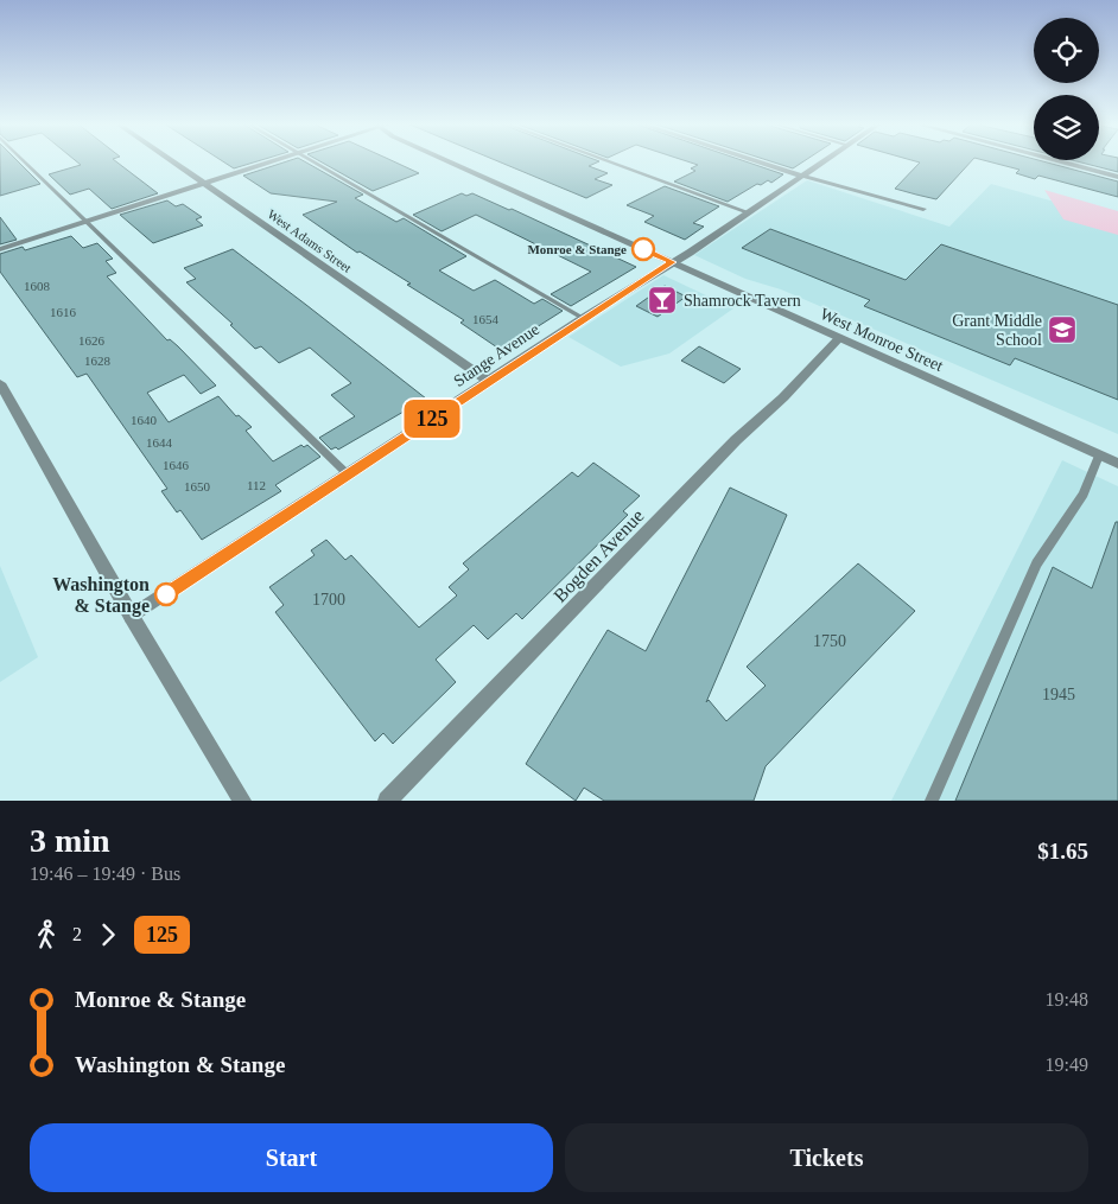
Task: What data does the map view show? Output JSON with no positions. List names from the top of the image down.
{
  "streets": {
    "street": [
      "West Adams Street",
      "West Monroe Street",
      "Stange Avenue",
      "Bogden Avenue"
    ]
  },
  "crossings": [
    ["West Adams Street", "Stange Avenue"],
    ["West Monroe Street", "Stange Avenue"],
    ["West Monroe Street", "Bogden Avenue"]
  ],
  "places": {
    "other": ["Monroe & Stange", "Washington & Stange"],
    "bar": ["Shamrock Tavern"],
    "school or university": ["Grant Middle School"]
  },
  "lines": ["bus line 125"],
  "house_numbers": [
    "1608",
    "1616",
    "1654",
    "1626",
    "1628",
    "1640",
    "1644",
    "1646",
    "112",
    "1650",
    "1700",
    "1750",
    "1945"
  ],
  "page": {
    "on_map": "125",
    "heading": ["3 min", "19:46 – 19:49 · Bus", "$1.65"],
    "legs": ["2", "125"],
    "list": [
      {
        "name": "Monroe & Stange",
        "value": "19:48"
      },
      {
        "name": "Washington & Stange",
        "value": "19:49"
      }
    ],
    "buttons": ["Start", "Tickets"]
  }
}
